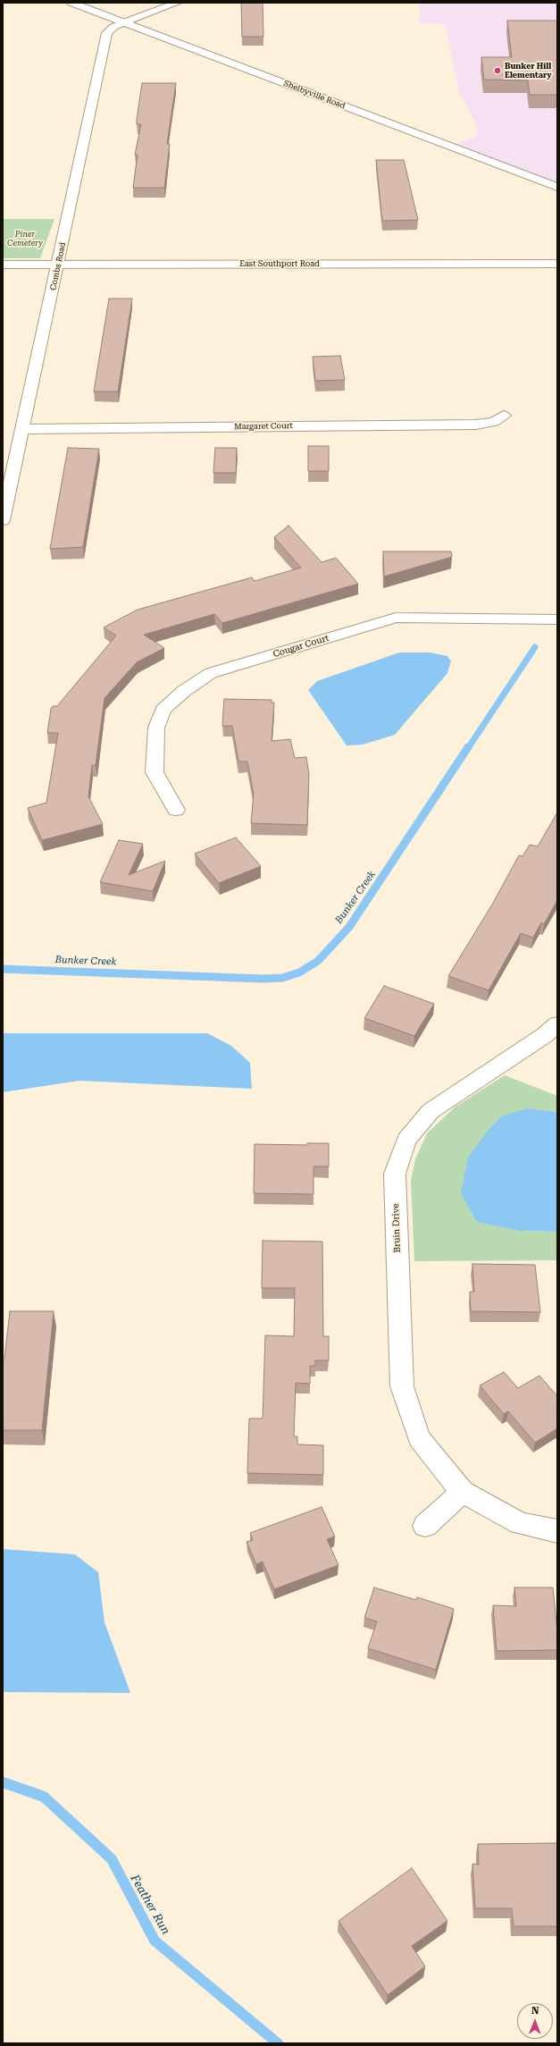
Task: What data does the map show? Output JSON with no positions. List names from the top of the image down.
{
  "streets": {
    "street": [
      "Shelbyville Road",
      "East Southport Road",
      "Combs Road",
      "Margaret Court",
      "Cougar Court",
      "Bruin Drive"
    ]
  },
  "crossings": [
    ["Shelbyville Road", "Combs Road"],
    ["East Southport Road", "Combs Road"],
    ["Combs Road", "Margaret Court"]
  ],
  "water": ["Bunker Creek", "Feather Run"],
  "parks": ["Piner Cemetery"],
  "places": ["Bunker Hill Elementary"],
  "north": "top"
}
